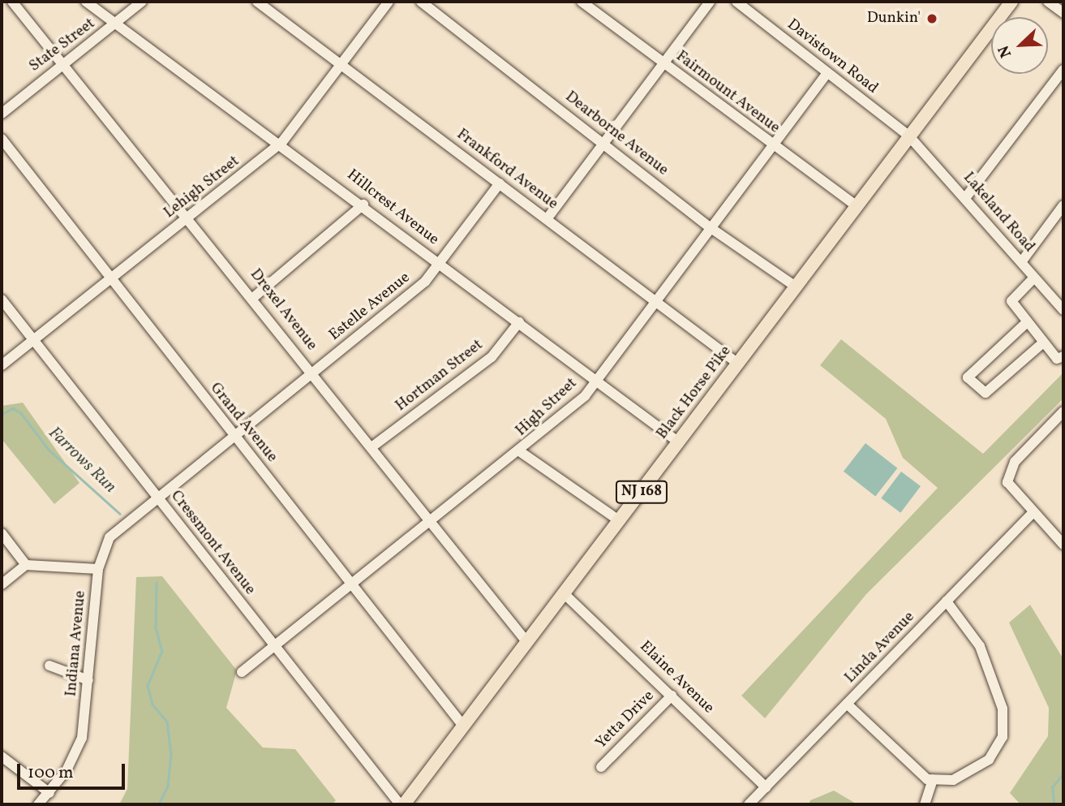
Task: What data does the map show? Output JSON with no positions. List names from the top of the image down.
{
  "streets": {
    "main road": ["Black Horse Pike", "NJ 168"],
    "street": [
      "State Street",
      "Davistown Road",
      "Fairmount Avenue",
      "Dearborne Avenue",
      "Frankford Avenue",
      "Lehigh Street",
      "Hillcrest Avenue",
      "Lakeland Road",
      "Estelle Avenue",
      "Drexel Avenue",
      "Hortman Street",
      "High Street",
      "Grand Avenue",
      "Cressmont Avenue",
      "Indiana Avenue",
      "Linda Avenue",
      "Elaine Avenue",
      "Yetta Drive"
    ]
  },
  "crossings": [
    ["State Street", "Hillcrest Avenue"],
    ["State Street", "Drexel Avenue"],
    ["Davistown Road", "Lakeland Road"],
    ["Davistown Road", "Black Horse Pike"],
    ["Davistown Road", "High Street"],
    ["Fairmount Avenue", "Black Horse Pike"],
    ["Fairmount Avenue", "High Street"],
    ["Dearborne Avenue", "Black Horse Pike"],
    ["Dearborne Avenue", "High Street"],
    ["Frankford Avenue", "Lehigh Street"],
    ["Frankford Avenue", "Estelle Avenue"],
    ["Frankford Avenue", "Black Horse Pike"],
    ["Frankford Avenue", "High Street"],
    ["Lehigh Street", "Hillcrest Avenue"],
    ["Lehigh Street", "Drexel Avenue"],
    ["Lehigh Street", "Grand Avenue"],
    ["Lehigh Street", "Cressmont Avenue"],
    ["Hillcrest Avenue", "Estelle Avenue"],
    ["Hillcrest Avenue", "Hortman Street"],
    ["Hillcrest Avenue", "Black Horse Pike"],
    ["Hillcrest Avenue", "High Street"],
    ["Lakeland Road", "Black Horse Pike"],
    ["Estelle Avenue", "Drexel Avenue"],
    ["Estelle Avenue", "Grand Avenue"],
    ["Estelle Avenue", "Cressmont Avenue"],
    ["Estelle Avenue", "Indiana Avenue"],
    ["Drexel Avenue", "Hortman Street"],
    ["Drexel Avenue", "Black Horse Pike"],
    ["Drexel Avenue", "High Street"],
    ["Black Horse Pike", "Grand Avenue"],
    ["Black Horse Pike", "Cressmont Avenue"],
    ["Black Horse Pike", "Elaine Avenue"],
    ["High Street", "Grand Avenue"],
    ["High Street", "Cressmont Avenue"],
    ["Cressmont Avenue", "Indiana Avenue"],
    ["Linda Avenue", "Elaine Avenue"],
    ["Elaine Avenue", "Yetta Drive"]
  ],
  "water": ["Farrows Run"],
  "places": ["Dunkin'"],
  "scale_bar": "100 m",
  "north": "bottom left"
}
